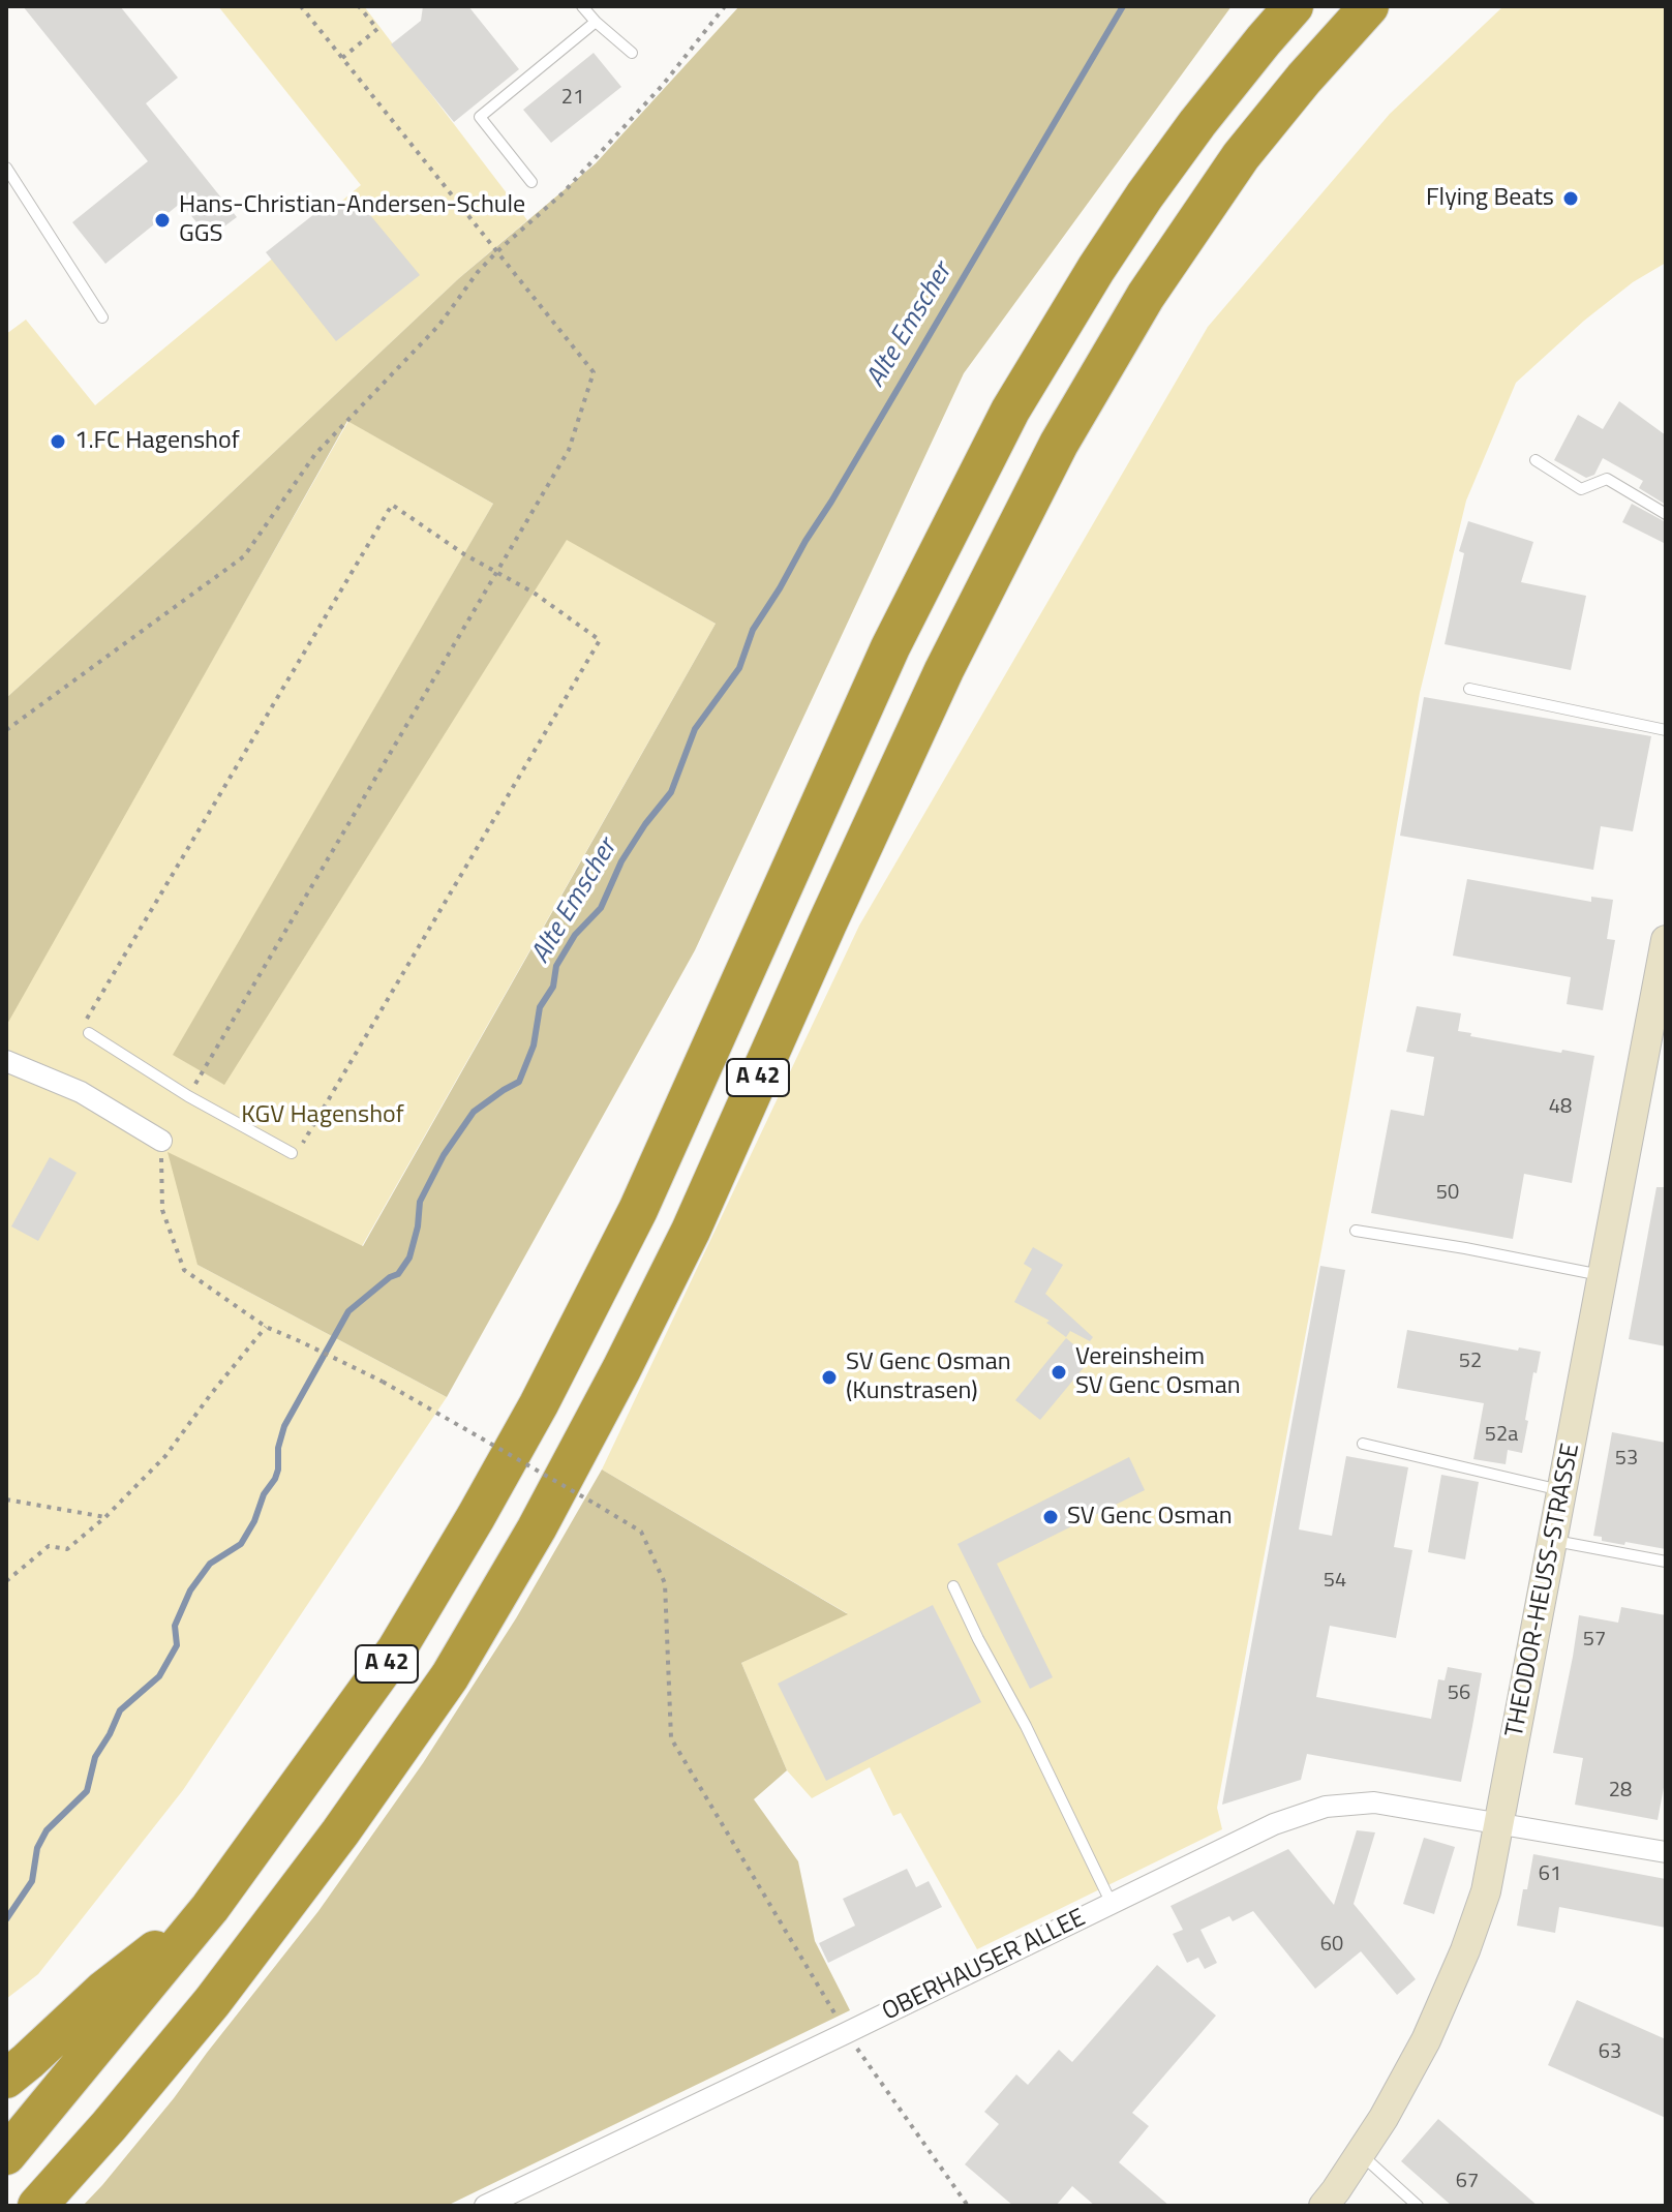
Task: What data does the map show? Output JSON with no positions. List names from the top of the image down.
{
  "streets": {
    "highway": ["A 42"],
    "street": ["THEODOR-HEUSS-STRASSE", "OBERHAUSER ALLEE"]
  },
  "crossings": [
    ["THEODOR-HEUSS-STRASSE", "OBERHAUSER ALLEE"]
  ],
  "water": ["Alte Emscher"],
  "parks": ["KGV Hagenshof"],
  "places": [
    "Flying Beats",
    "Hans-Christian-Andersen-Schule GGS",
    "1.FC Hagenshof",
    "Vereinsheim SV Genc Osman",
    "SV Genc Osman (Kunstrasen)",
    "SV Genc Osman"
  ],
  "house_numbers": [
    "21",
    "48",
    "50",
    "52",
    "52a",
    "53",
    "54",
    "57",
    "56",
    "28",
    "61",
    "60",
    "63",
    "67"
  ]
}
